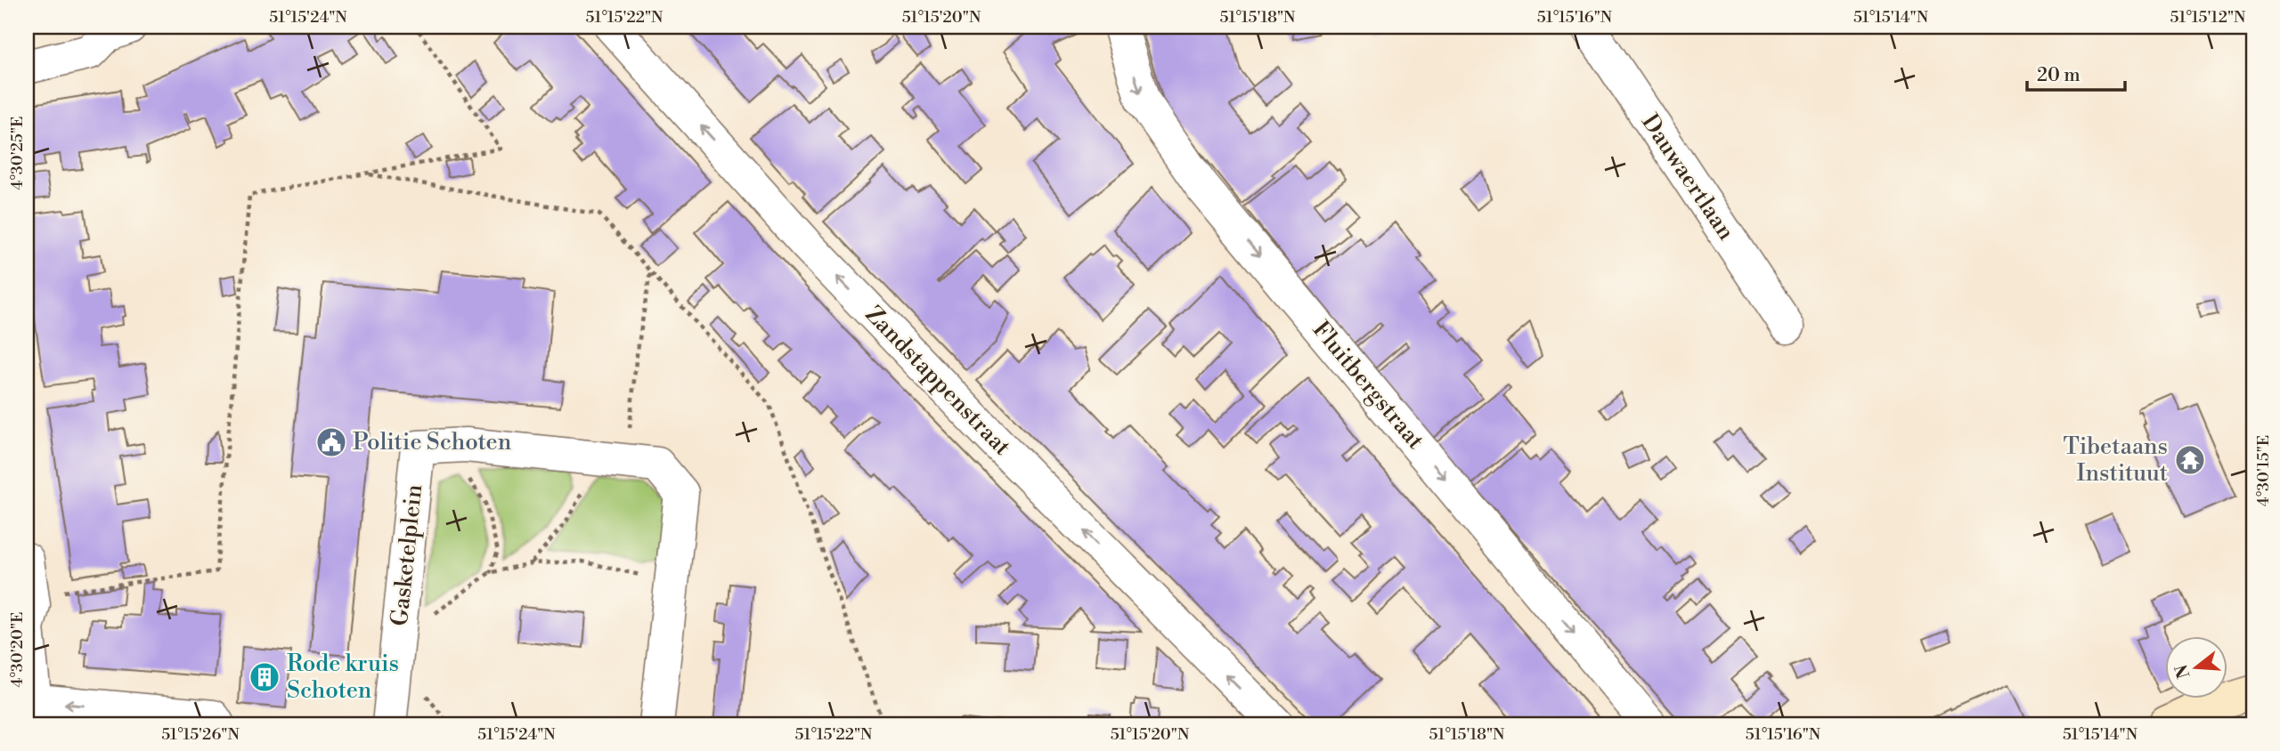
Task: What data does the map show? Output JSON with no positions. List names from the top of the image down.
{
  "streets": {
    "street": [
      "Dauwaertlaan",
      "Zandstappenstraat",
      "Fluitbergstraat",
      "Gasketelplein"
    ]
  },
  "one_way": ["Zandstappenstraat", "Fluitbergstraat"],
  "places": {
    "public building": ["Politie Schoten"],
    "temple": ["Tibetaans Instituut"],
    "building": ["Rode kruis Schoten"]
  },
  "scale_bar": "20 m",
  "north": "left",
  "coordinates": [
    "51°15'24\"N",
    "51°15'22\"N",
    "51°15'20\"N",
    "51°15'18\"N",
    "51°15'16\"N",
    "51°15'14\"N",
    "51°15'12\"N",
    "4°30'25\"E",
    "4°30'15\"E",
    "4°30'20\"E",
    "51°15'26\"N"
  ]
}
